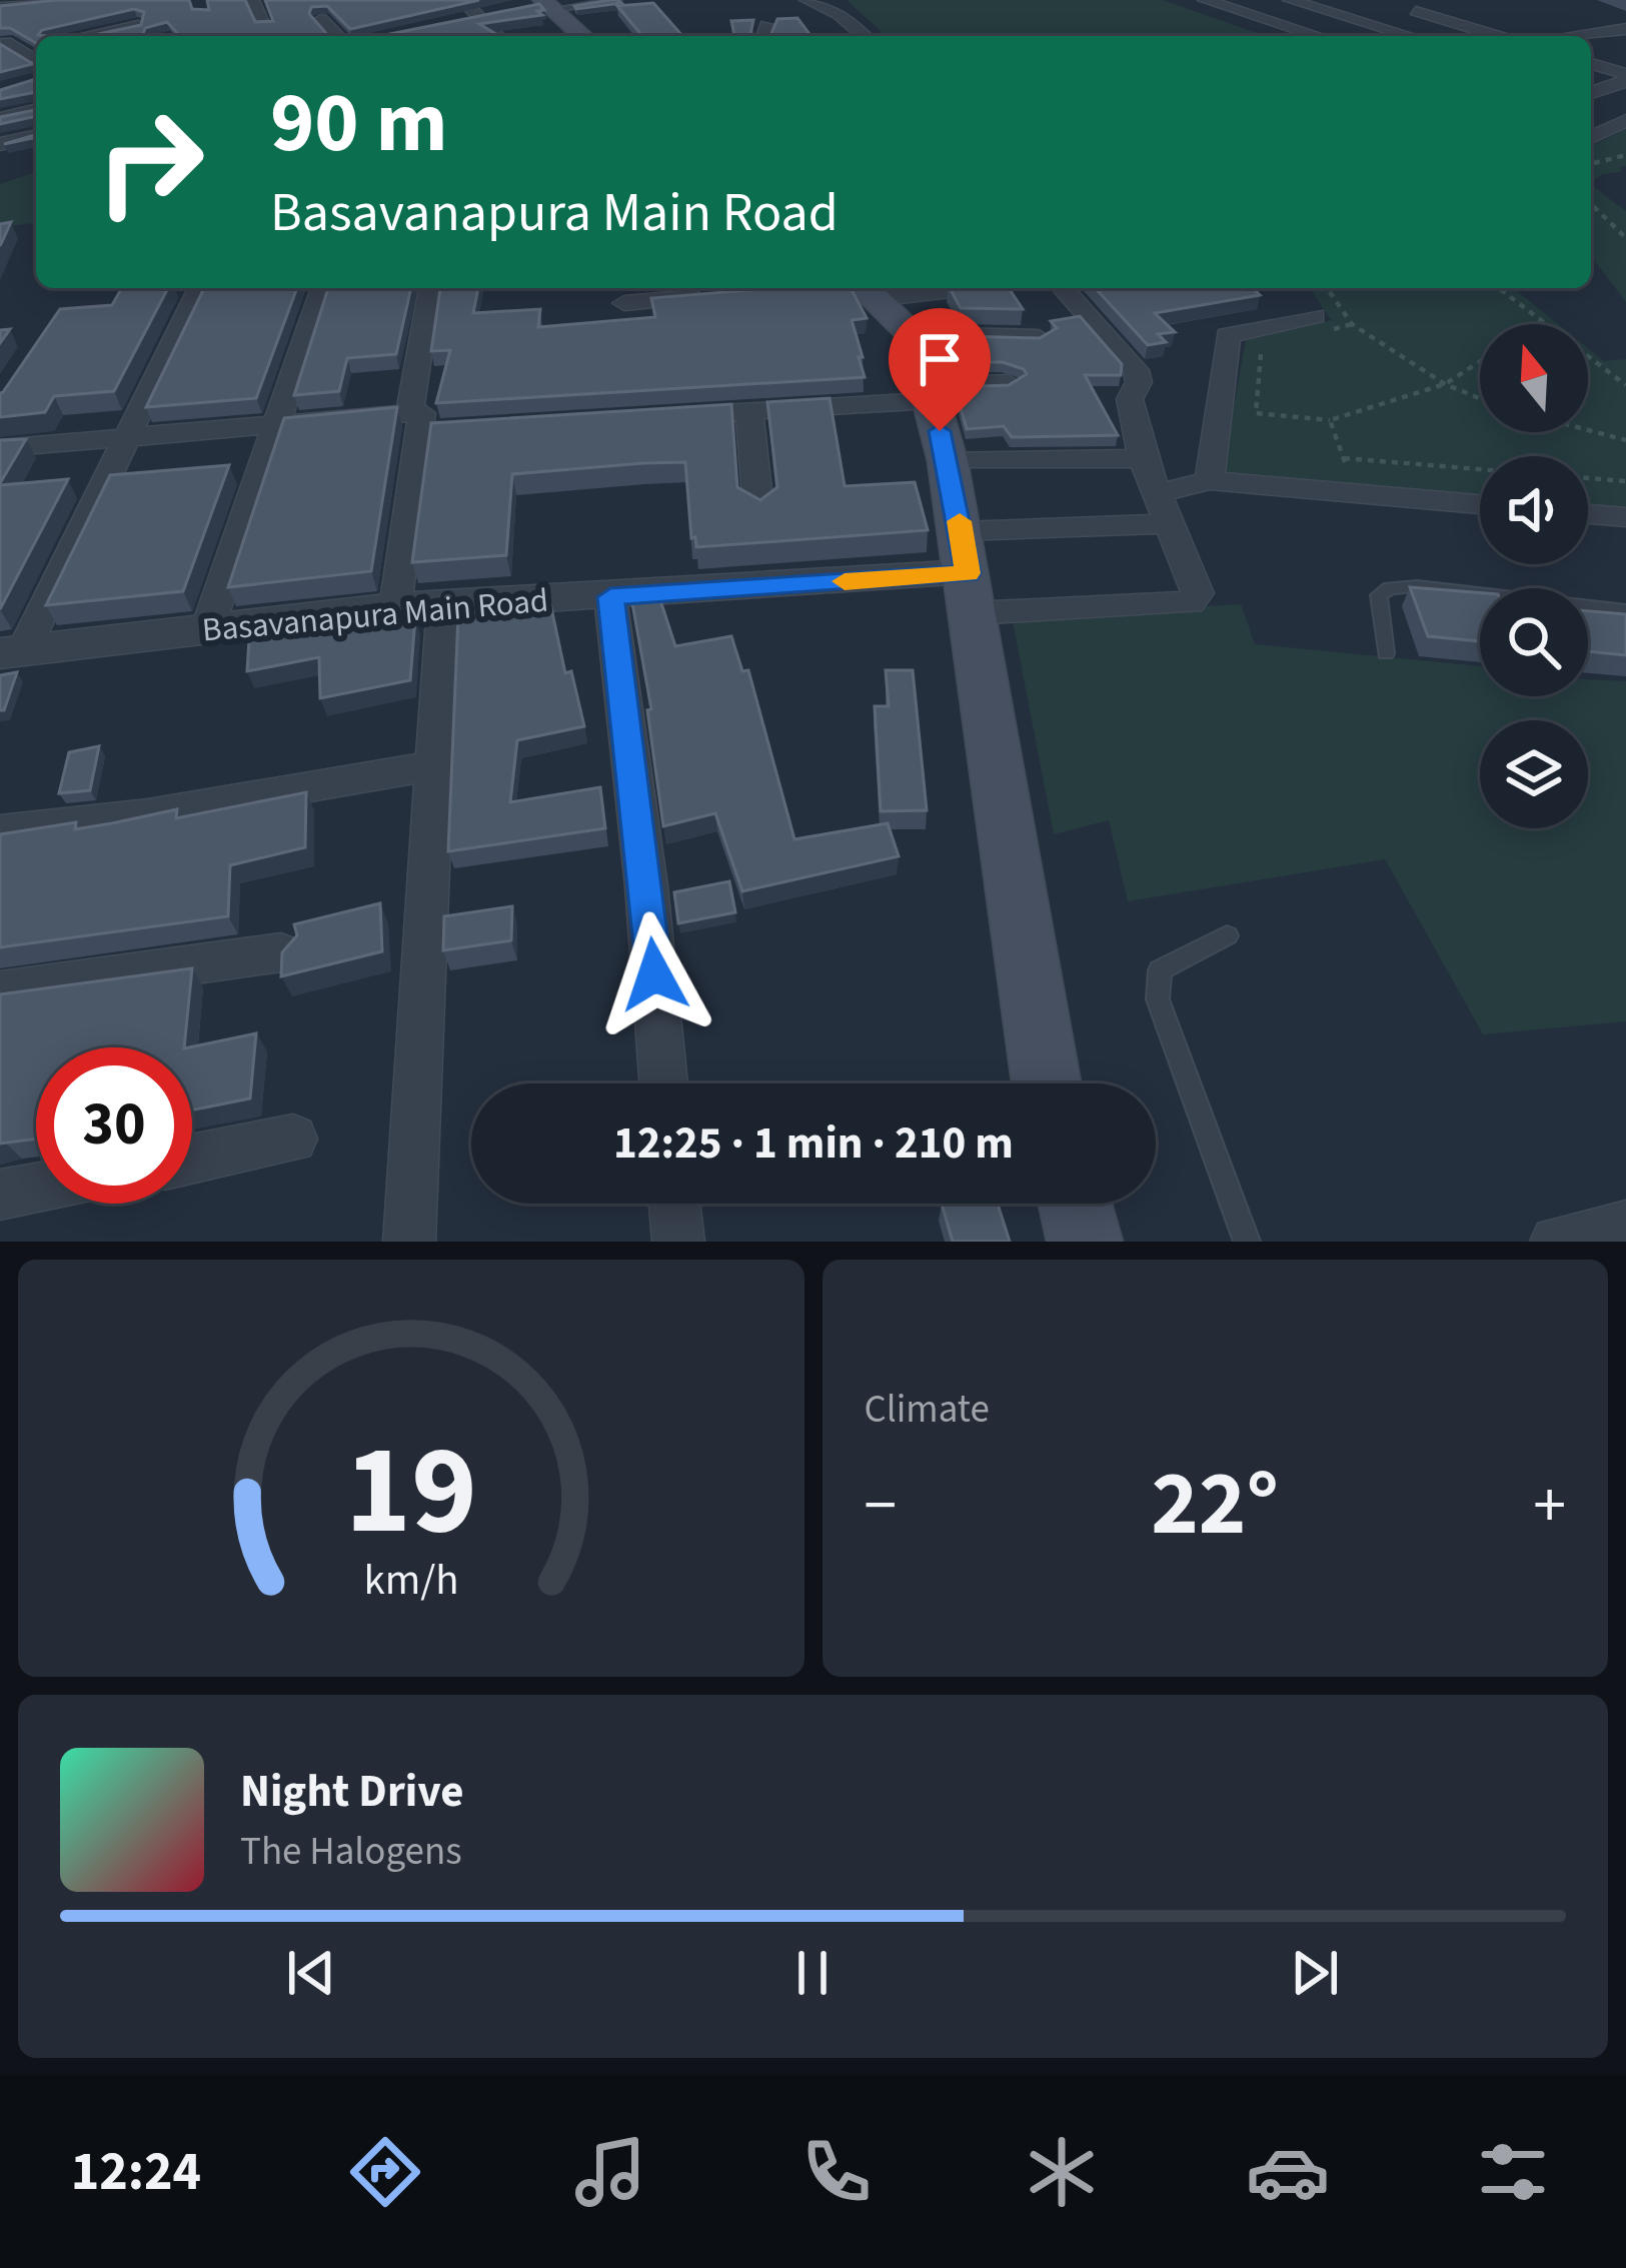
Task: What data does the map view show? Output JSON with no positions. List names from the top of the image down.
{
  "streets": {
    "street": ["Basavanapura Main Road"]
  },
  "north": "top",
  "page": {
    "turn": ["90 m", "Basavanapura Main Road"],
    "limit": "30",
    "trip": "12:25 · 1 min · 210 m",
    "tile": "Climate",
    "heat": ["−", "22°", "+"],
    "song": ["Night Drive", "The Halogens"],
    "tabs": "12:24",
    "gauge": ["19", "km/h"]
  }
}
